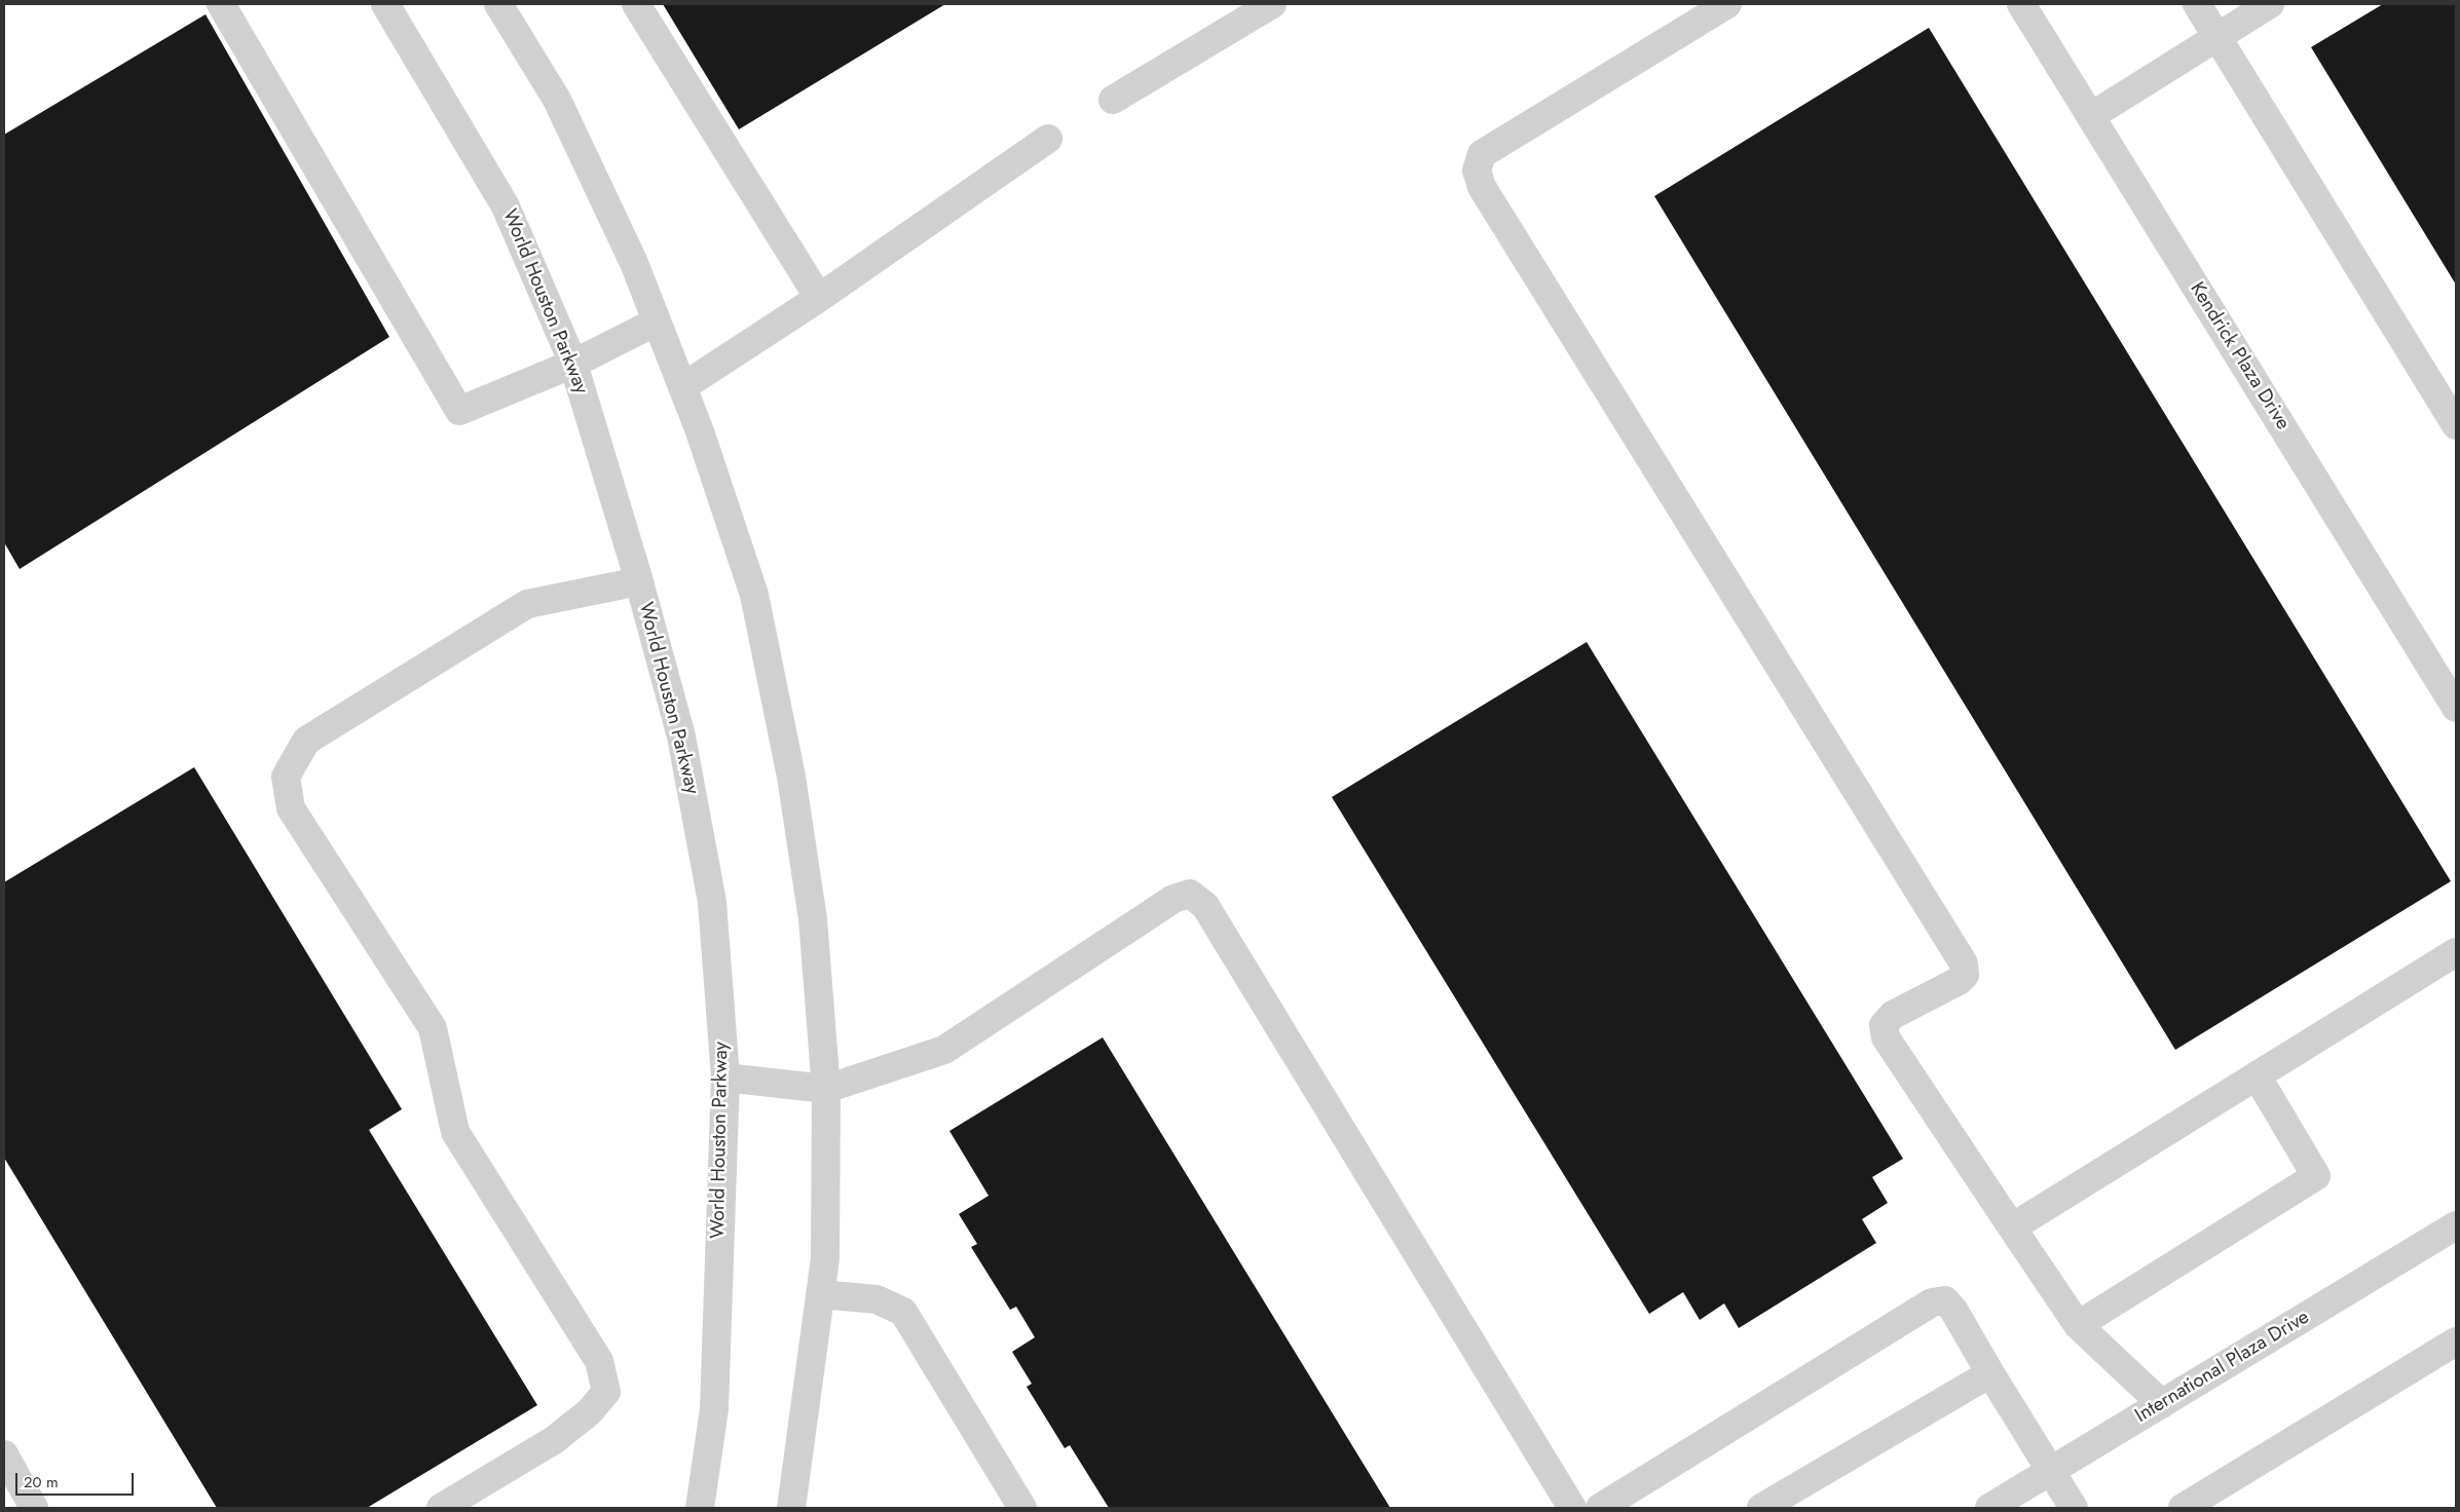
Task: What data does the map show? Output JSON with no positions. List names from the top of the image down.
{
  "streets": {
    "street": ["World Houston Parkway", "Kendrick Plaza Drive", "International Plaza Drive"]
  },
  "scale_bar": "20 m"
}
